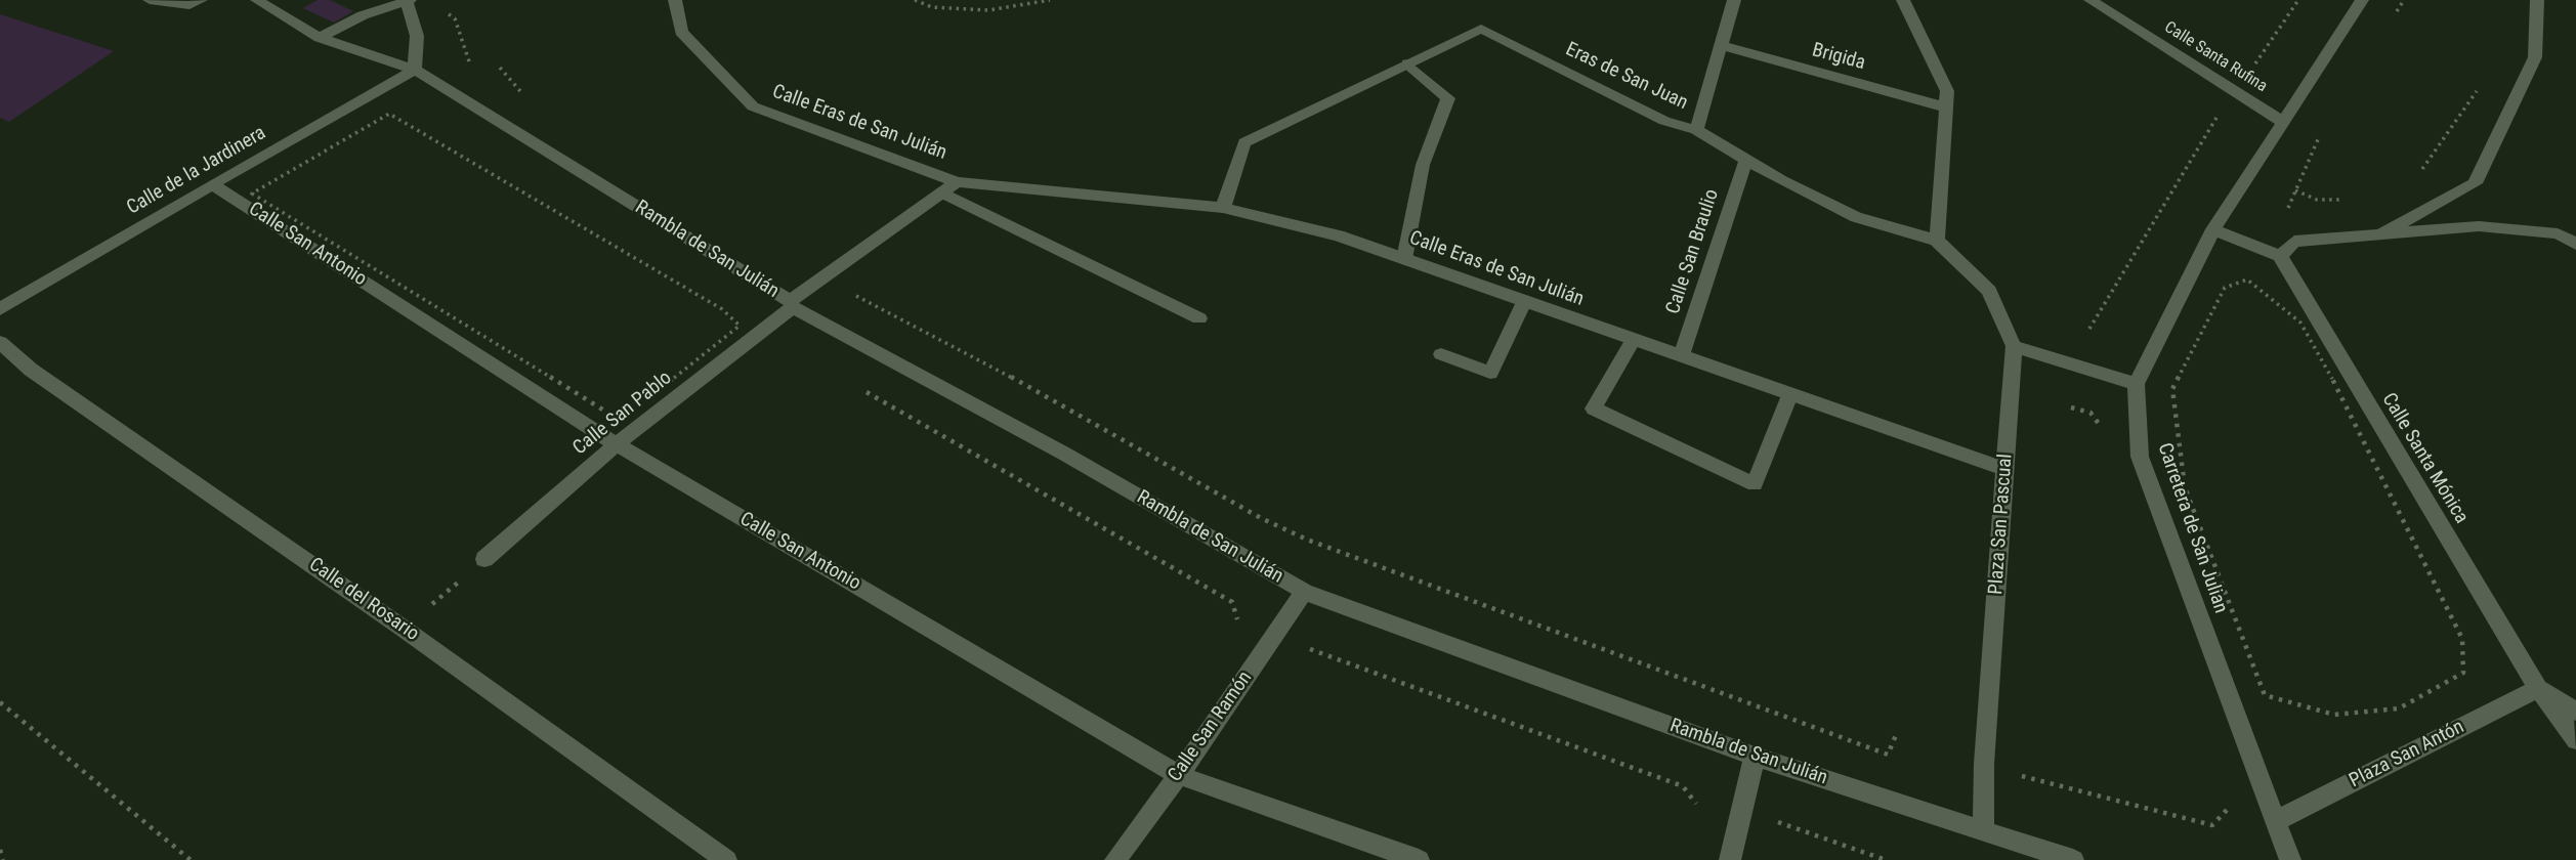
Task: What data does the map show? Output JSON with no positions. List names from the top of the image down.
{
  "streets": {
    "street": [
      "Brigida",
      "Calle Santa Rufina",
      "Eras de San Juan",
      "Calle Eras de San Julián",
      "Calle de la Jardinera",
      "Calle San Antonio",
      "Rambla de San Julián",
      "Calle San Braulio",
      "Calle San Pablo",
      "Calle Santa Mónica",
      "Plaza San Pascual",
      "Carretera de San Julian",
      "Calle del Rosario",
      "Calle San Ramón",
      "Plaza San Antón"
    ]
  },
  "crossings": [
    ["Calle Santa Rufina", "Carretera de San Julian"],
    ["Eras de San Juan", "Calle Eras de San Julián"],
    ["Eras de San Juan", "Calle San Braulio"],
    ["Eras de San Juan", "Plaza San Pascual"],
    ["Calle Eras de San Julián", "Rambla de San Julián"],
    ["Calle Eras de San Julián", "Calle San Braulio"],
    ["Calle Eras de San Julián", "Calle San Pablo"],
    ["Calle Eras de San Julián", "Plaza San Pascual"],
    ["Calle de la Jardinera", "Calle San Antonio"],
    ["Calle de la Jardinera", "Rambla de San Julián"],
    ["Calle San Antonio", "Calle San Pablo"],
    ["Calle San Antonio", "Calle San Ramón"],
    ["Rambla de San Julián", "Calle San Pablo"],
    ["Rambla de San Julián", "Plaza San Pascual"],
    ["Rambla de San Julián", "Calle San Ramón"],
    ["Calle Santa Mónica", "Plaza San Antón"],
    ["Carretera de San Julian", "Plaza San Antón"]
  ]
}
